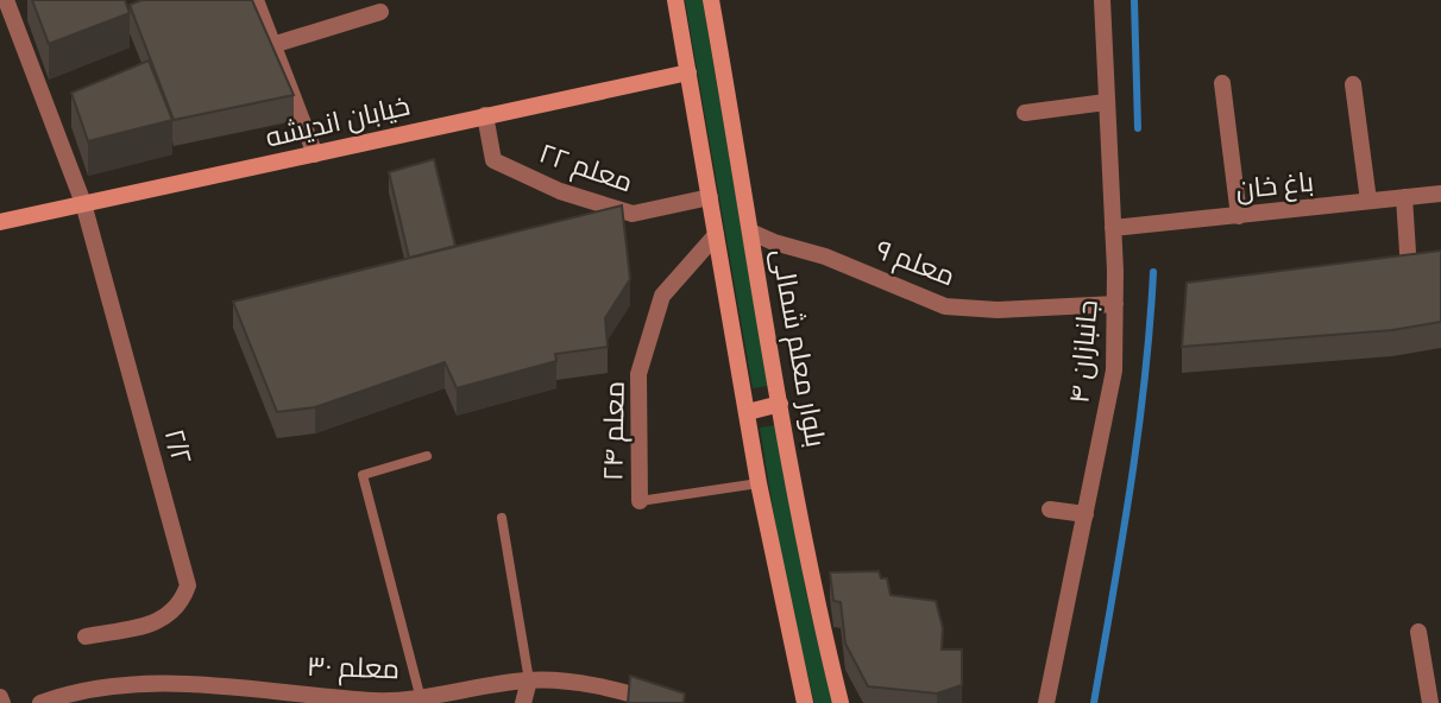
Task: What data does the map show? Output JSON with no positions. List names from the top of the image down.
{
  "streets": {
    "main road": ["خیابان اندیشه", "بلوار معلم شمالی"],
    "street": [
      "معلم ۲۲",
      "باغ خان",
      "معلم ۹",
      "جانبازان ۴",
      "معلم ۲۴",
      "۲/۲",
      "معلم ۳۰"
    ]
  },
  "crossings": [
    ["خیابان اندیشه", "معلم ۲۲"],
    ["خیابان اندیشه", "۲/۲"],
    ["باغ خان", "جانبازان ۴"],
    ["معلم ۹", "بلوار معلم شمالی"],
    ["معلم ۹", "جانبازان ۴"]
  ]
}
